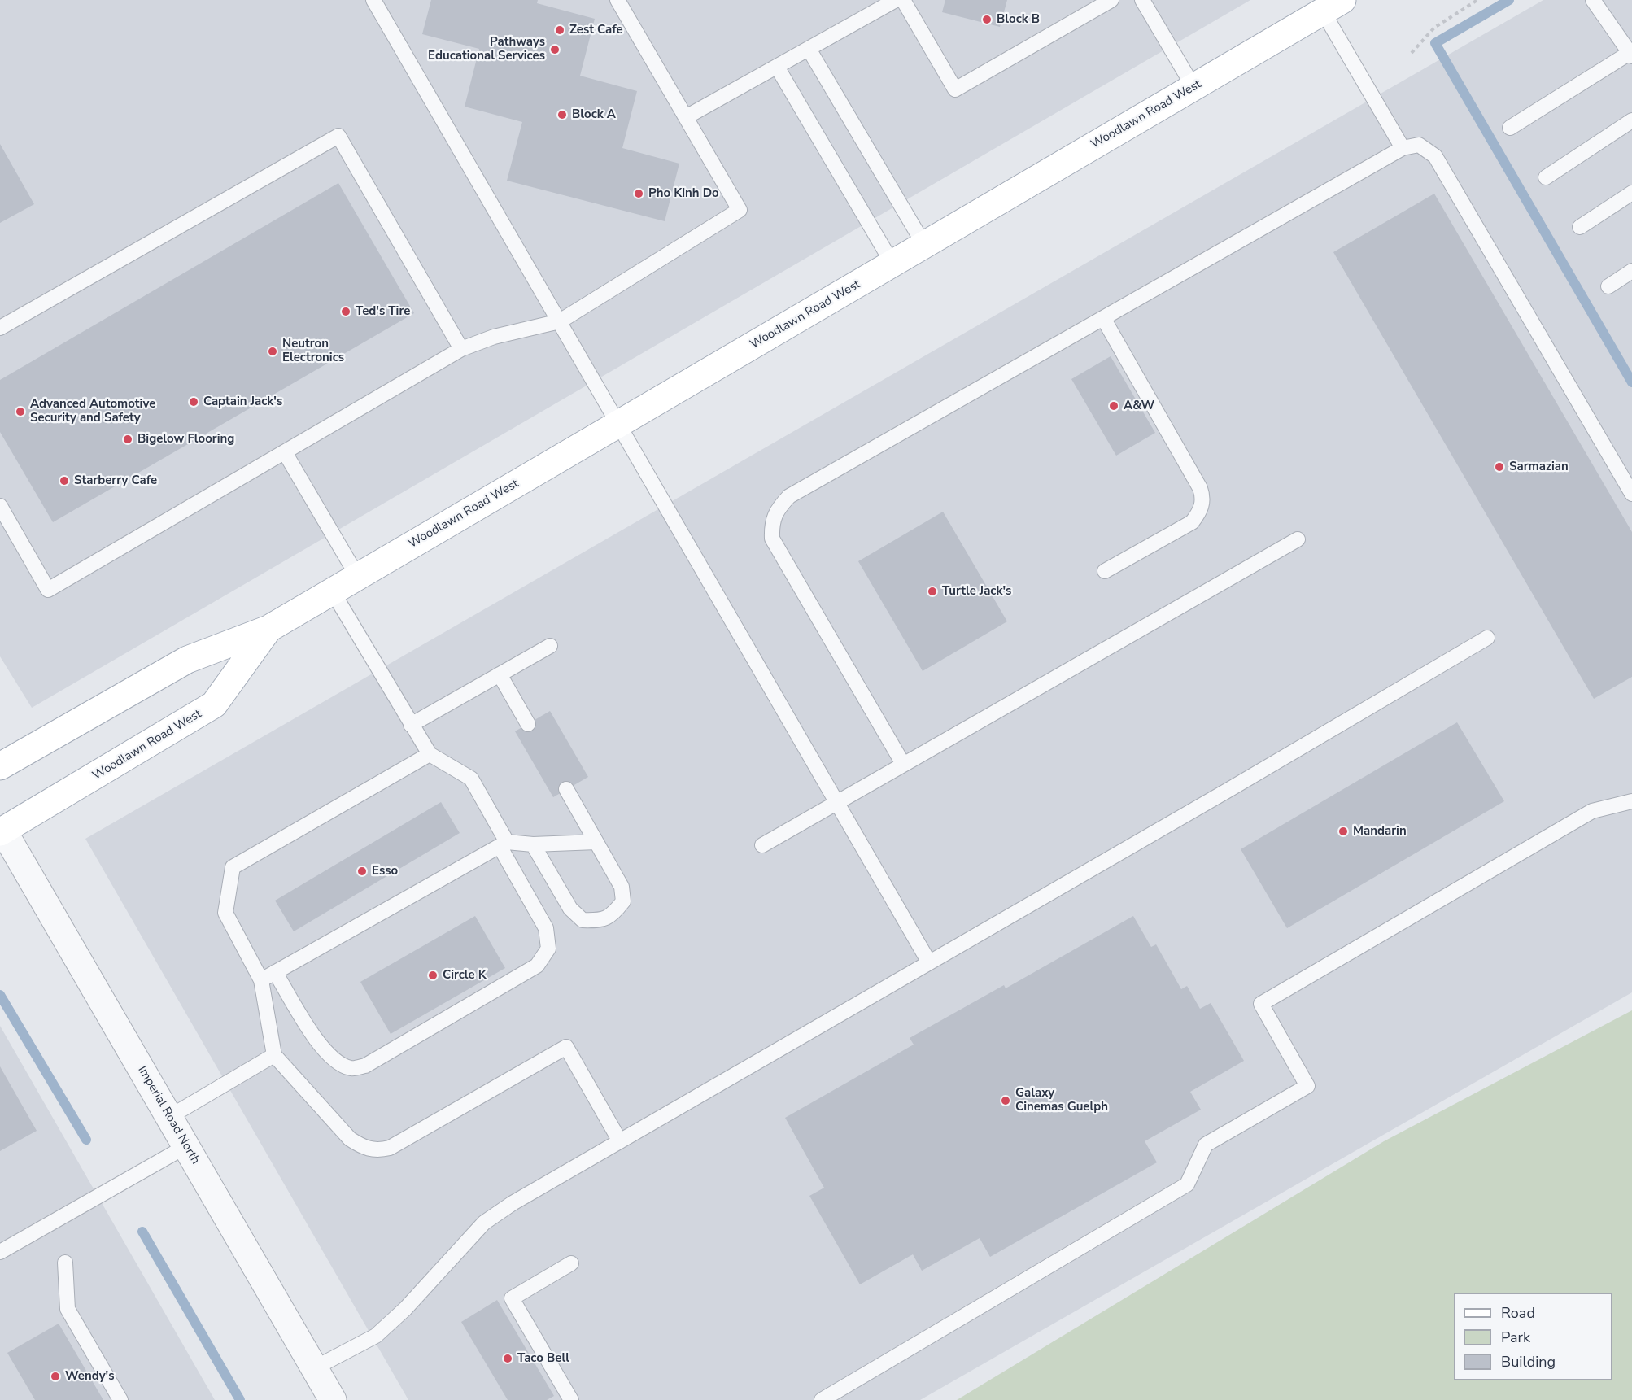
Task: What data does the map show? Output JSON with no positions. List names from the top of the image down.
{
  "streets": {
    "main road": ["Woodlawn Road West"],
    "street": ["Imperial Road North"]
  },
  "crossings": [
    ["Woodlawn Road West", "Imperial Road North"]
  ],
  "places": [
    "Block B",
    "Zest Cafe",
    "Pathways Educational Services",
    "Block A",
    "Pho Kinh Do",
    "Ted's Tire",
    "Neutron Electronics",
    "Captain Jack's",
    "A&W",
    "Advanced Automotive Security and Safety",
    "Bigelow Flooring",
    "Sarmazian",
    "Starberry Cafe",
    "Turtle Jack's",
    "Mandarin",
    "Esso",
    "Circle K",
    "Galaxy Cinemas Guelph",
    "Taco Bell",
    "Wendy's"
  ],
  "legend": ["Road", "Park", "Building"]
}
